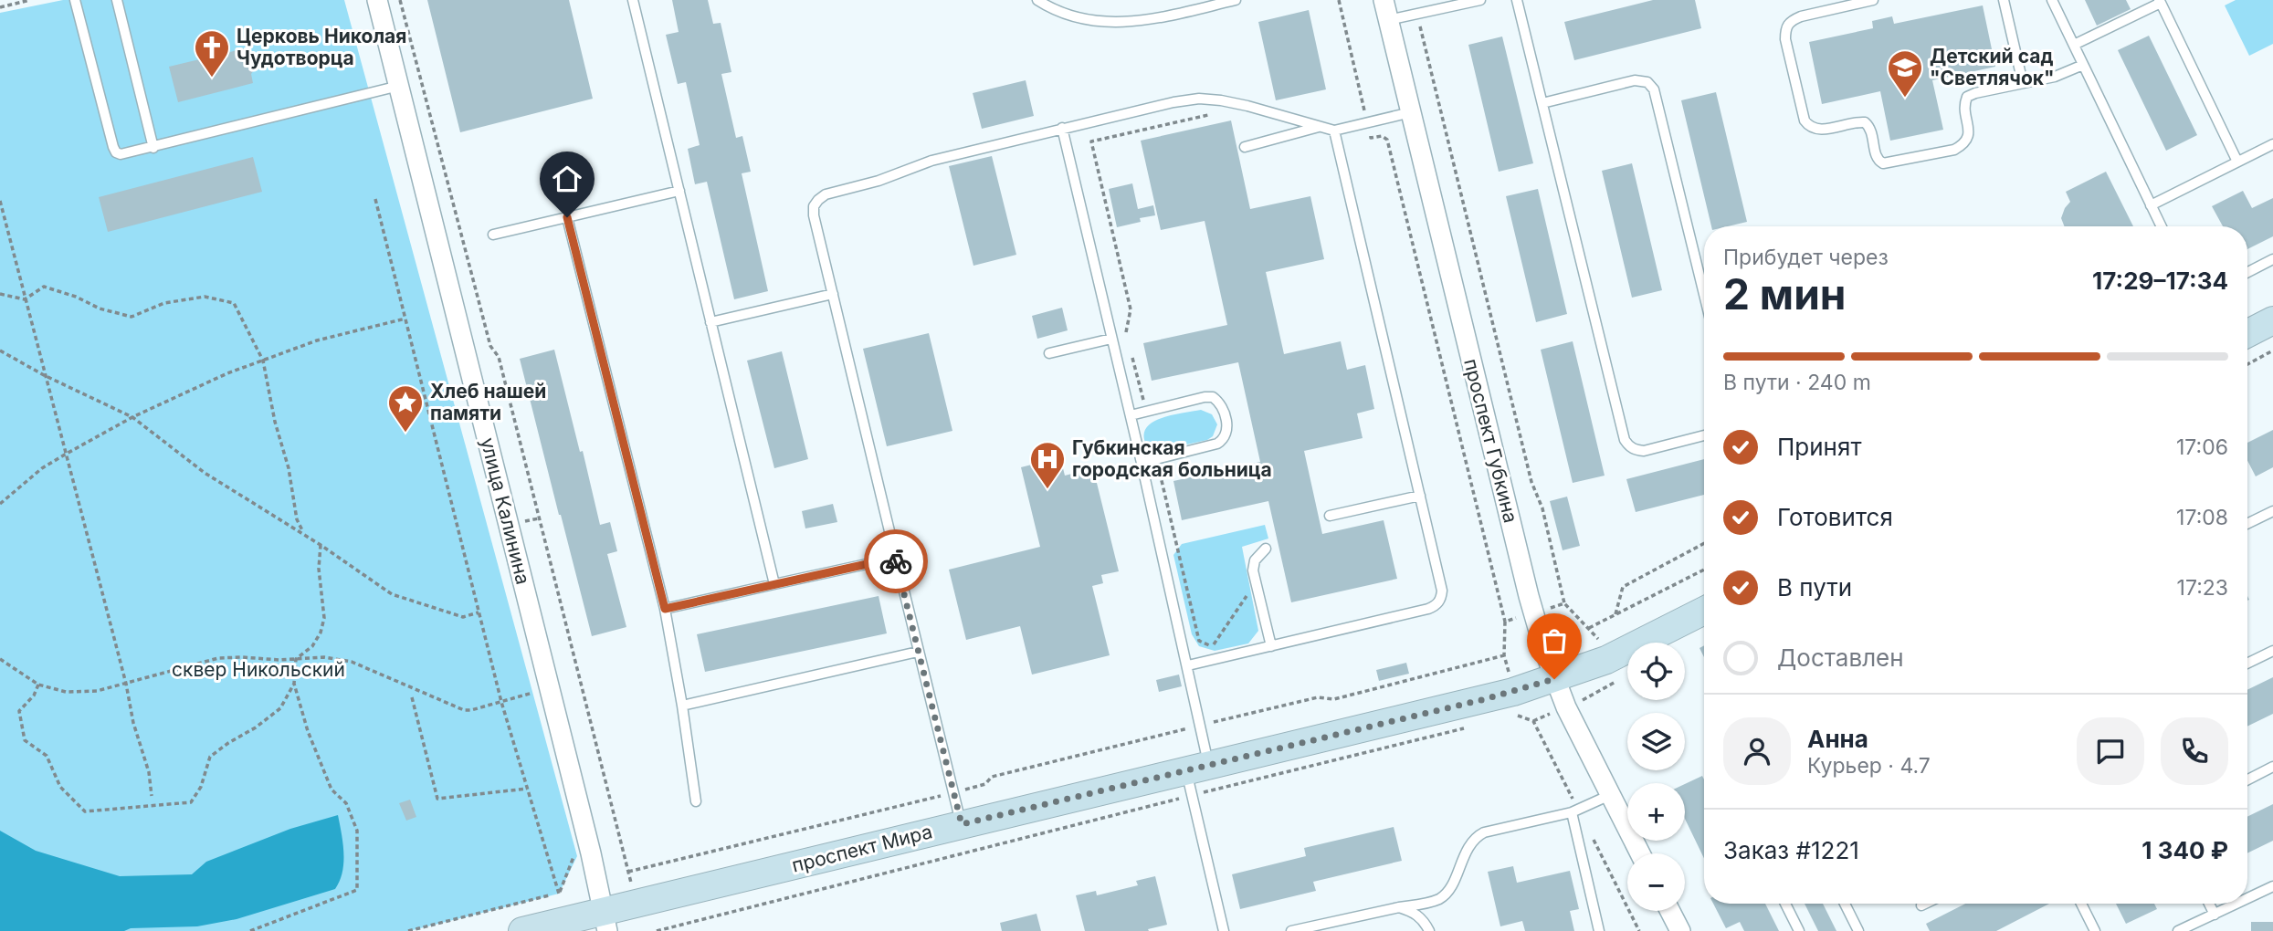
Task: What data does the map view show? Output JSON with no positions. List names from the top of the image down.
{
  "streets": {
    "main road": ["проспект Мира"],
    "street": ["проспект Губкина", "улица Калинина"]
  },
  "crossings": [
    ["проспект Губкина", "проспект Мира"],
    ["улица Калинина", "проспект Мира"]
  ],
  "parks": ["сквер Никольский"],
  "places": {
    "church": ["Церковь Николая Чудотворца"],
    "school or university": ["Детский сад \"Светлячок\""],
    "place": ["Хлеб нашей памяти"],
    "hospital": ["Губкинская городская больница"]
  },
  "page": {
    "heading": ["2 мин", "Прибудет через", "17:29–17:34"],
    "panel": [
      "Анна",
      "Курьер · 4.7",
      "Заказ #1221",
      "1 340 ₽"
    ],
    "bar": "В пути · 240 m",
    "list": [
      ["Принят", "17:06"],
      ["Готовится", "17:08"],
      ["В пути", "17:23"],
      "Доставлен"
    ],
    "map_buttons": ["+", "−"]
  }
}
